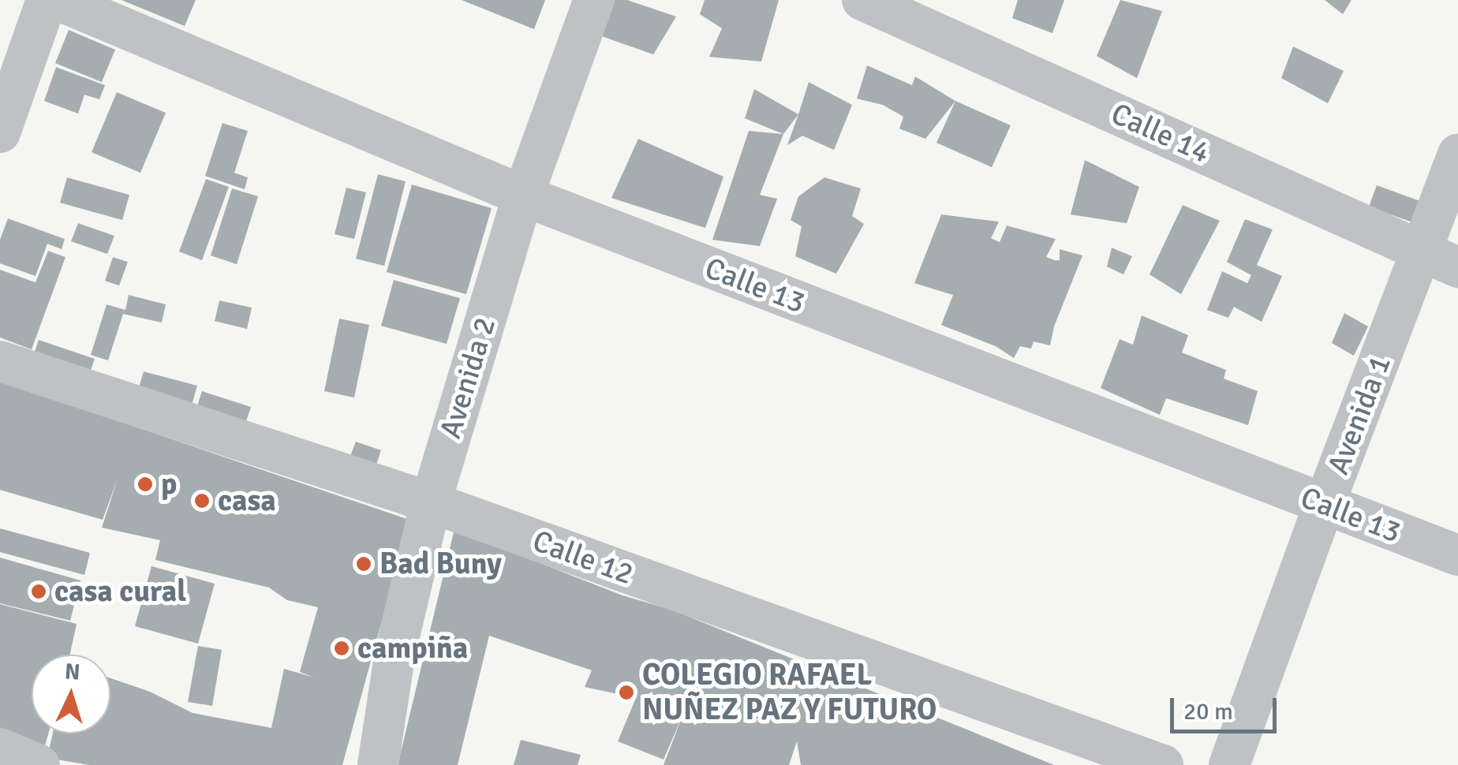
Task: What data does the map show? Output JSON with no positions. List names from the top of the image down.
{
  "streets": {
    "street": [
      "Calle 14",
      "Calle 13",
      "Avenida 2",
      "Avenida 1",
      "Calle 12"
    ]
  },
  "crossings": [
    ["Calle 14", "Avenida 1"],
    ["Calle 13", "Avenida 2"],
    ["Calle 13", "Avenida 1"],
    ["Avenida 2", "Calle 12"]
  ],
  "places": [
    "p",
    "casa",
    "Bad Buny",
    "casa cural",
    "campiña",
    "COLEGIO RAFAEL NUÑEZ PAZ Y FUTURO"
  ],
  "scale_bar": "20 m",
  "north": "top"
}
